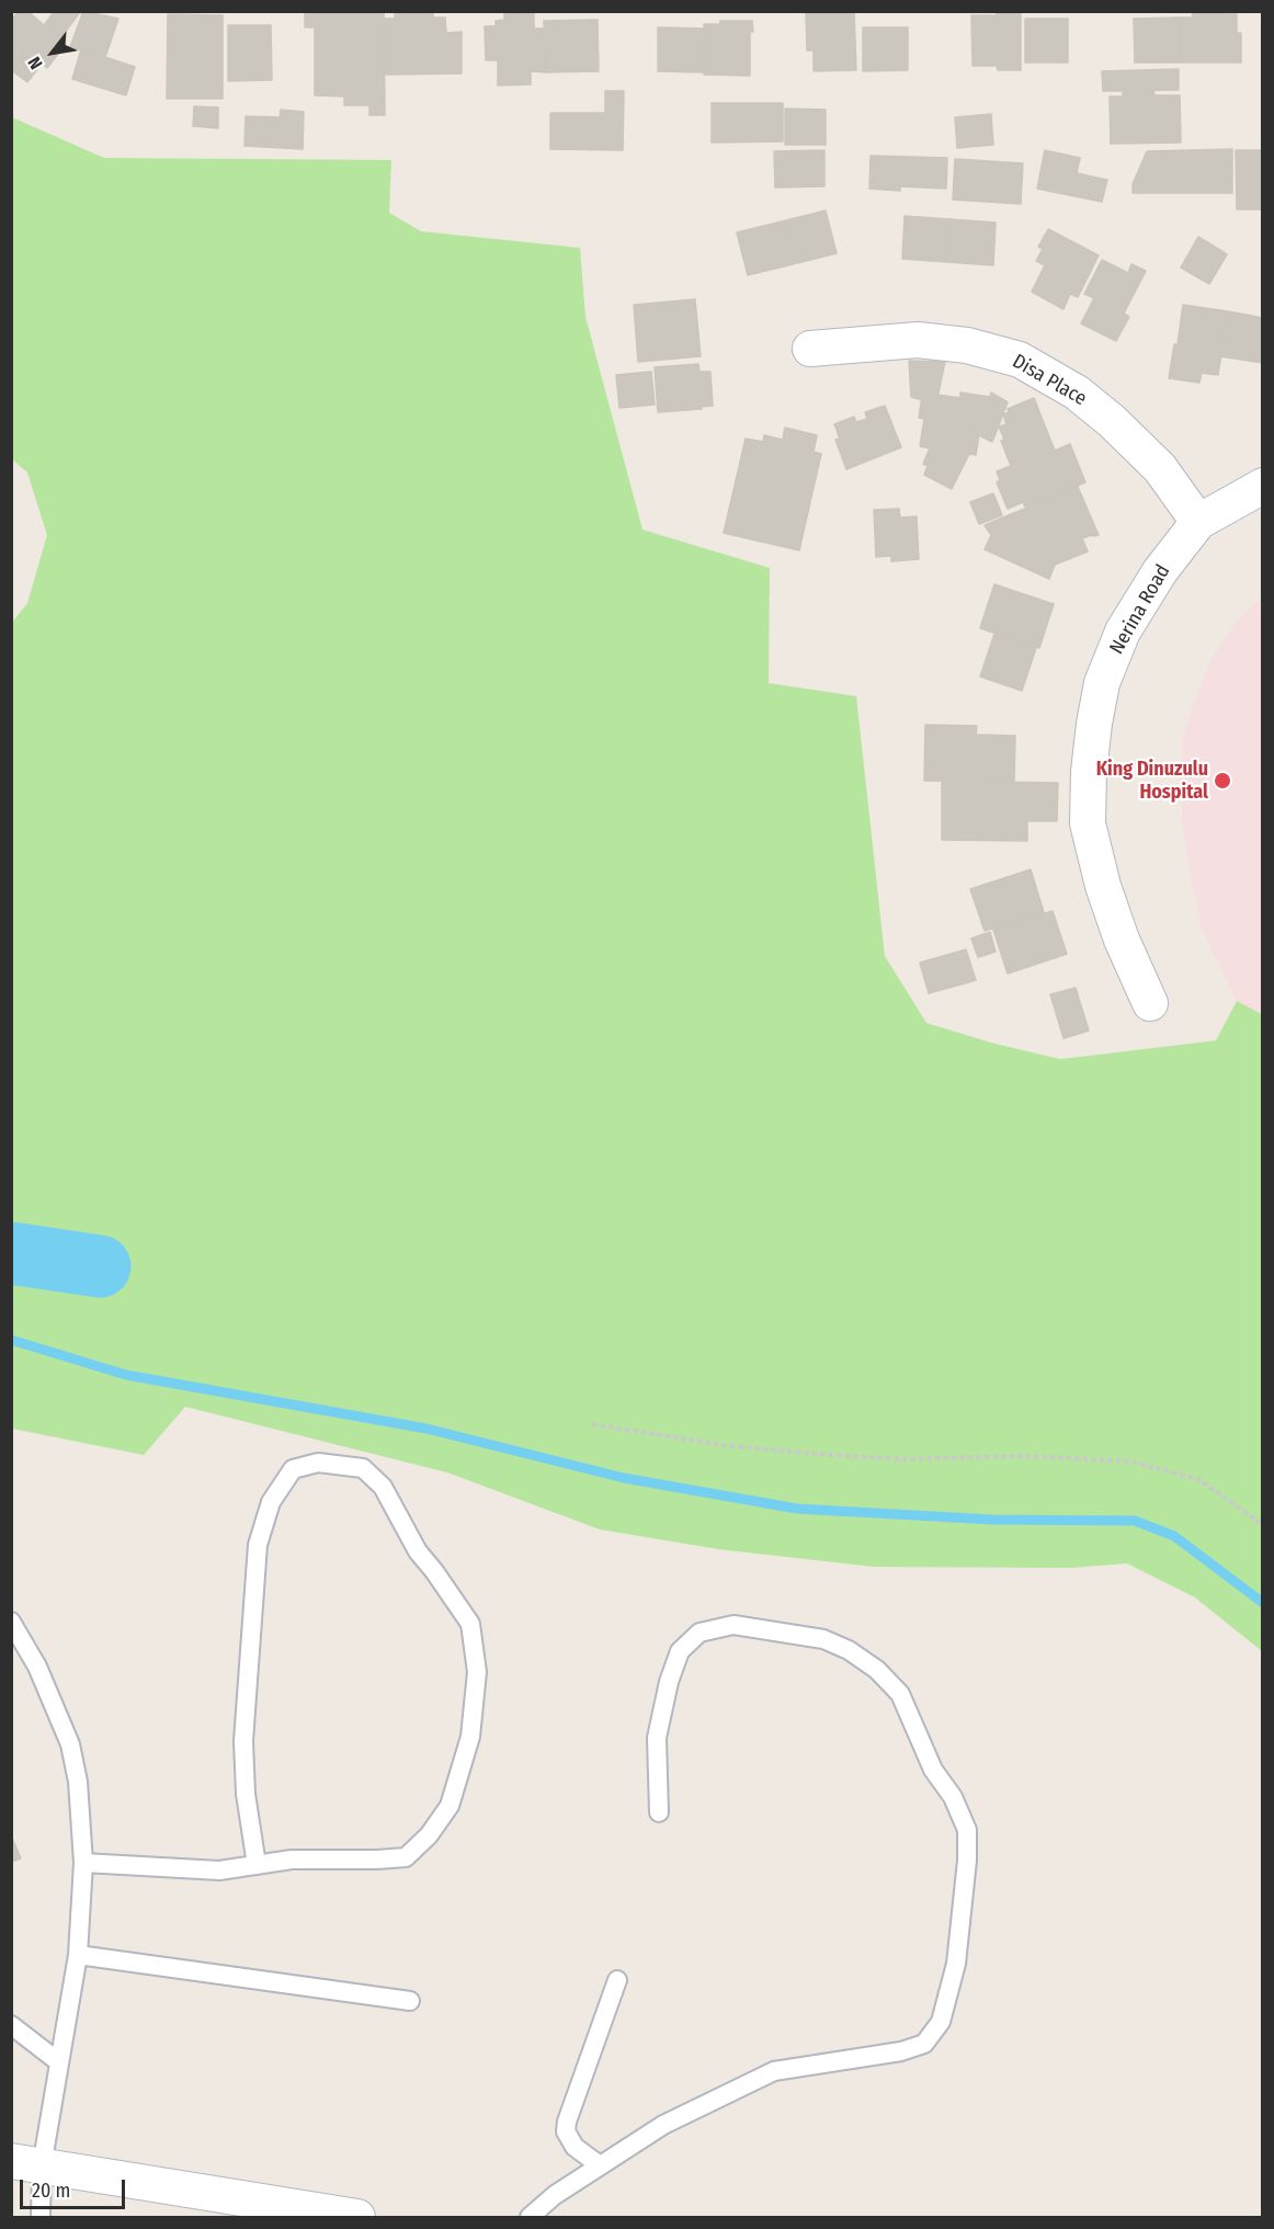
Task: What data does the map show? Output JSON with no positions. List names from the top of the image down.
{
  "streets": {
    "street": ["Disa Place", "Nerina Road"]
  },
  "crossings": [
    ["Disa Place", "Nerina Road"]
  ],
  "places": ["King Dinuzulu Hospital"],
  "scale_bar": "20 m",
  "north": "bottom left"
}
